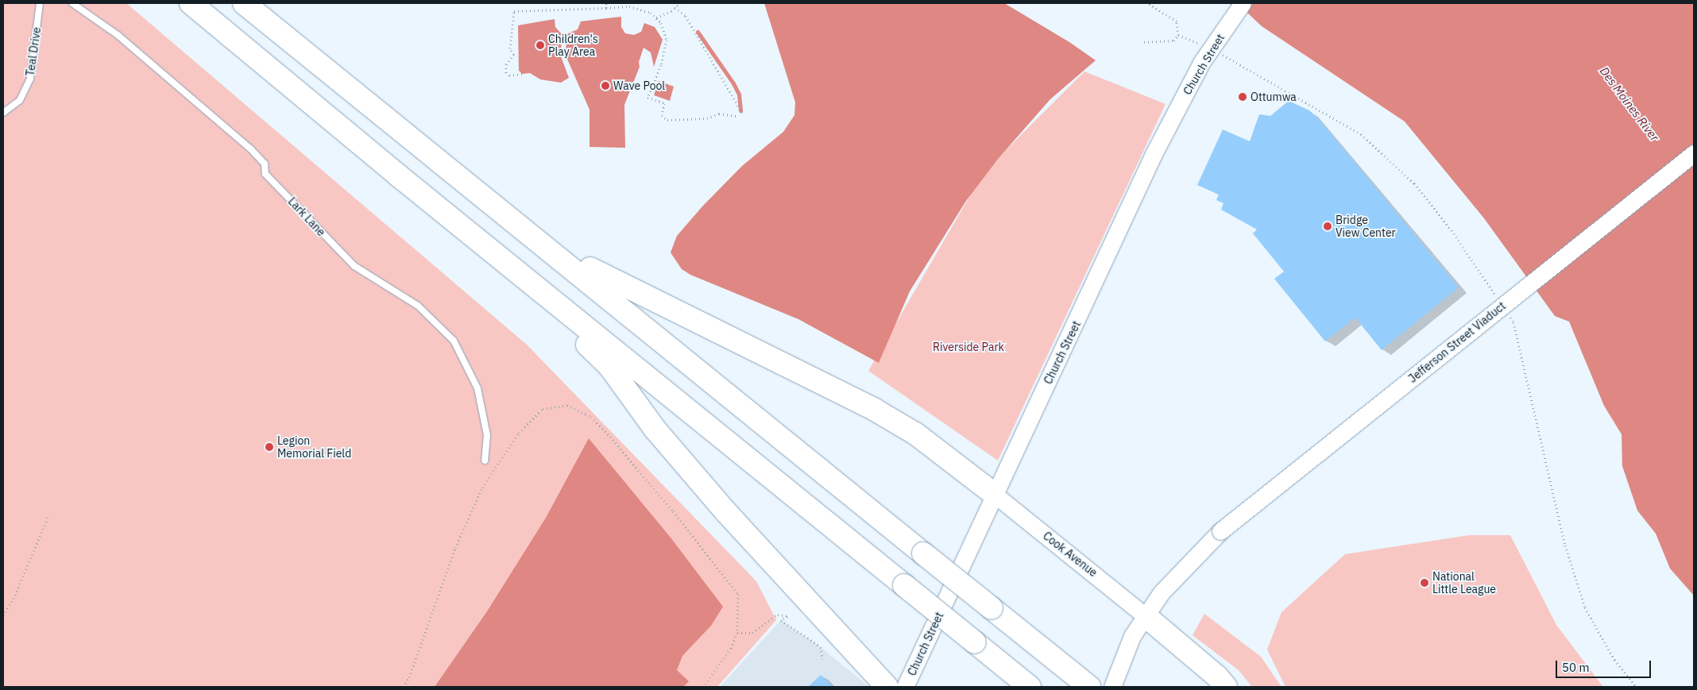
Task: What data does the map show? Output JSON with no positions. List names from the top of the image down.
{
  "streets": {
    "main road": ["Church Street", "Jefferson Street Viaduct", "Cook Avenue"],
    "lane": ["Teal Drive", "Lark Lane"]
  },
  "crossings": [
    ["Church Street", "Cook Avenue"],
    ["Jefferson Street Viaduct", "Cook Avenue"]
  ],
  "water": ["Des Moines River"],
  "parks": ["Riverside Park"],
  "places": [
    "Children's Play Area",
    "Wave Pool",
    "Ottumwa",
    "Bridge View Center",
    "Legion Memorial Field",
    "National Little League"
  ],
  "scale_bar": "50 m"
}
